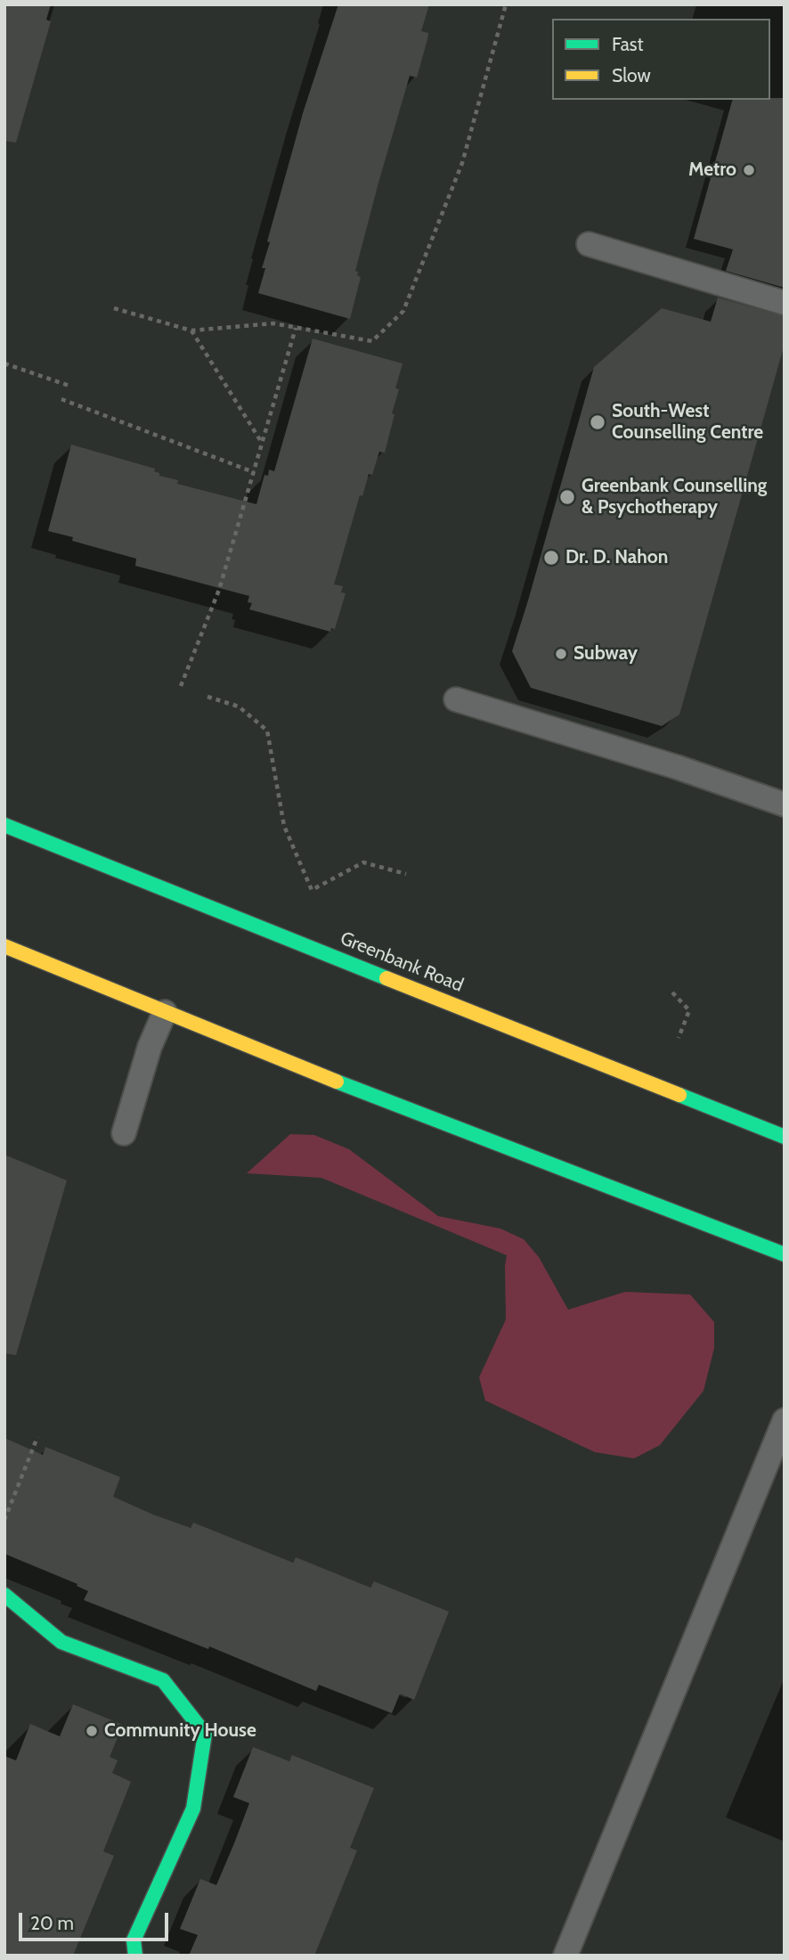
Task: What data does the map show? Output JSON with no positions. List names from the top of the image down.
{
  "streets": {
    "main road": ["Greenbank Road"]
  },
  "places": [
    "Metro",
    "South-West Counselling Centre",
    "Greenbank Counselling & Psychotherapy",
    "Dr. D. Nahon",
    "Subway",
    "Community House"
  ],
  "legend": ["Fast", "Slow"],
  "scale_bar": "20 m"
}
